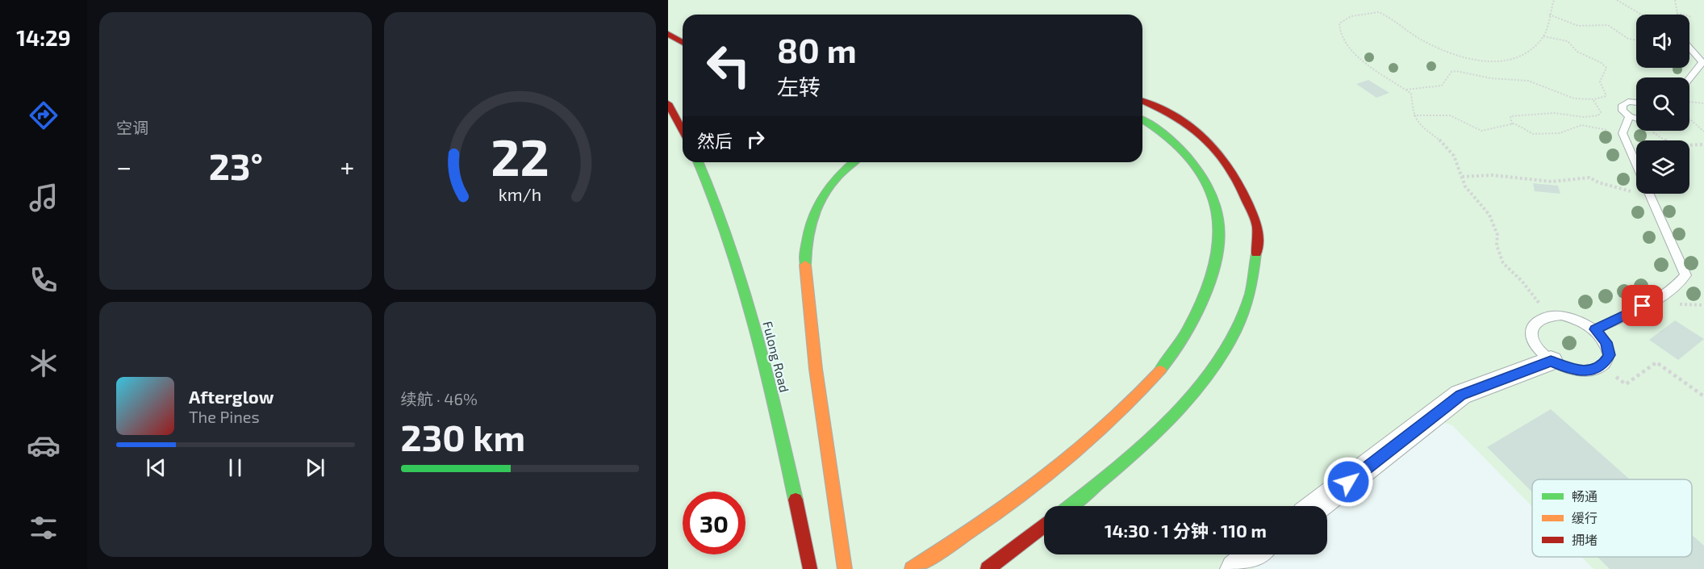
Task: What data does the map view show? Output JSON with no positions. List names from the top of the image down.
{
  "streets": {
    "highway": ["Fulong Road"]
  },
  "legend": ["畅通", "缓行", "拥堵"],
  "page": {
    "tabs": "14:29",
    "tile": [
      "空调",
      ["续航 · 46%", "230 km"]
    ],
    "turn": ["80 m", "左转"],
    "then": "然后",
    "heat": ["−", "23°", "+"],
    "song": ["Afterglow", "The Pines"],
    "limit": "30",
    "trip": "14:30 · 1 分钟 · 110 m",
    "gauge": ["22", "km/h"]
  }
}
